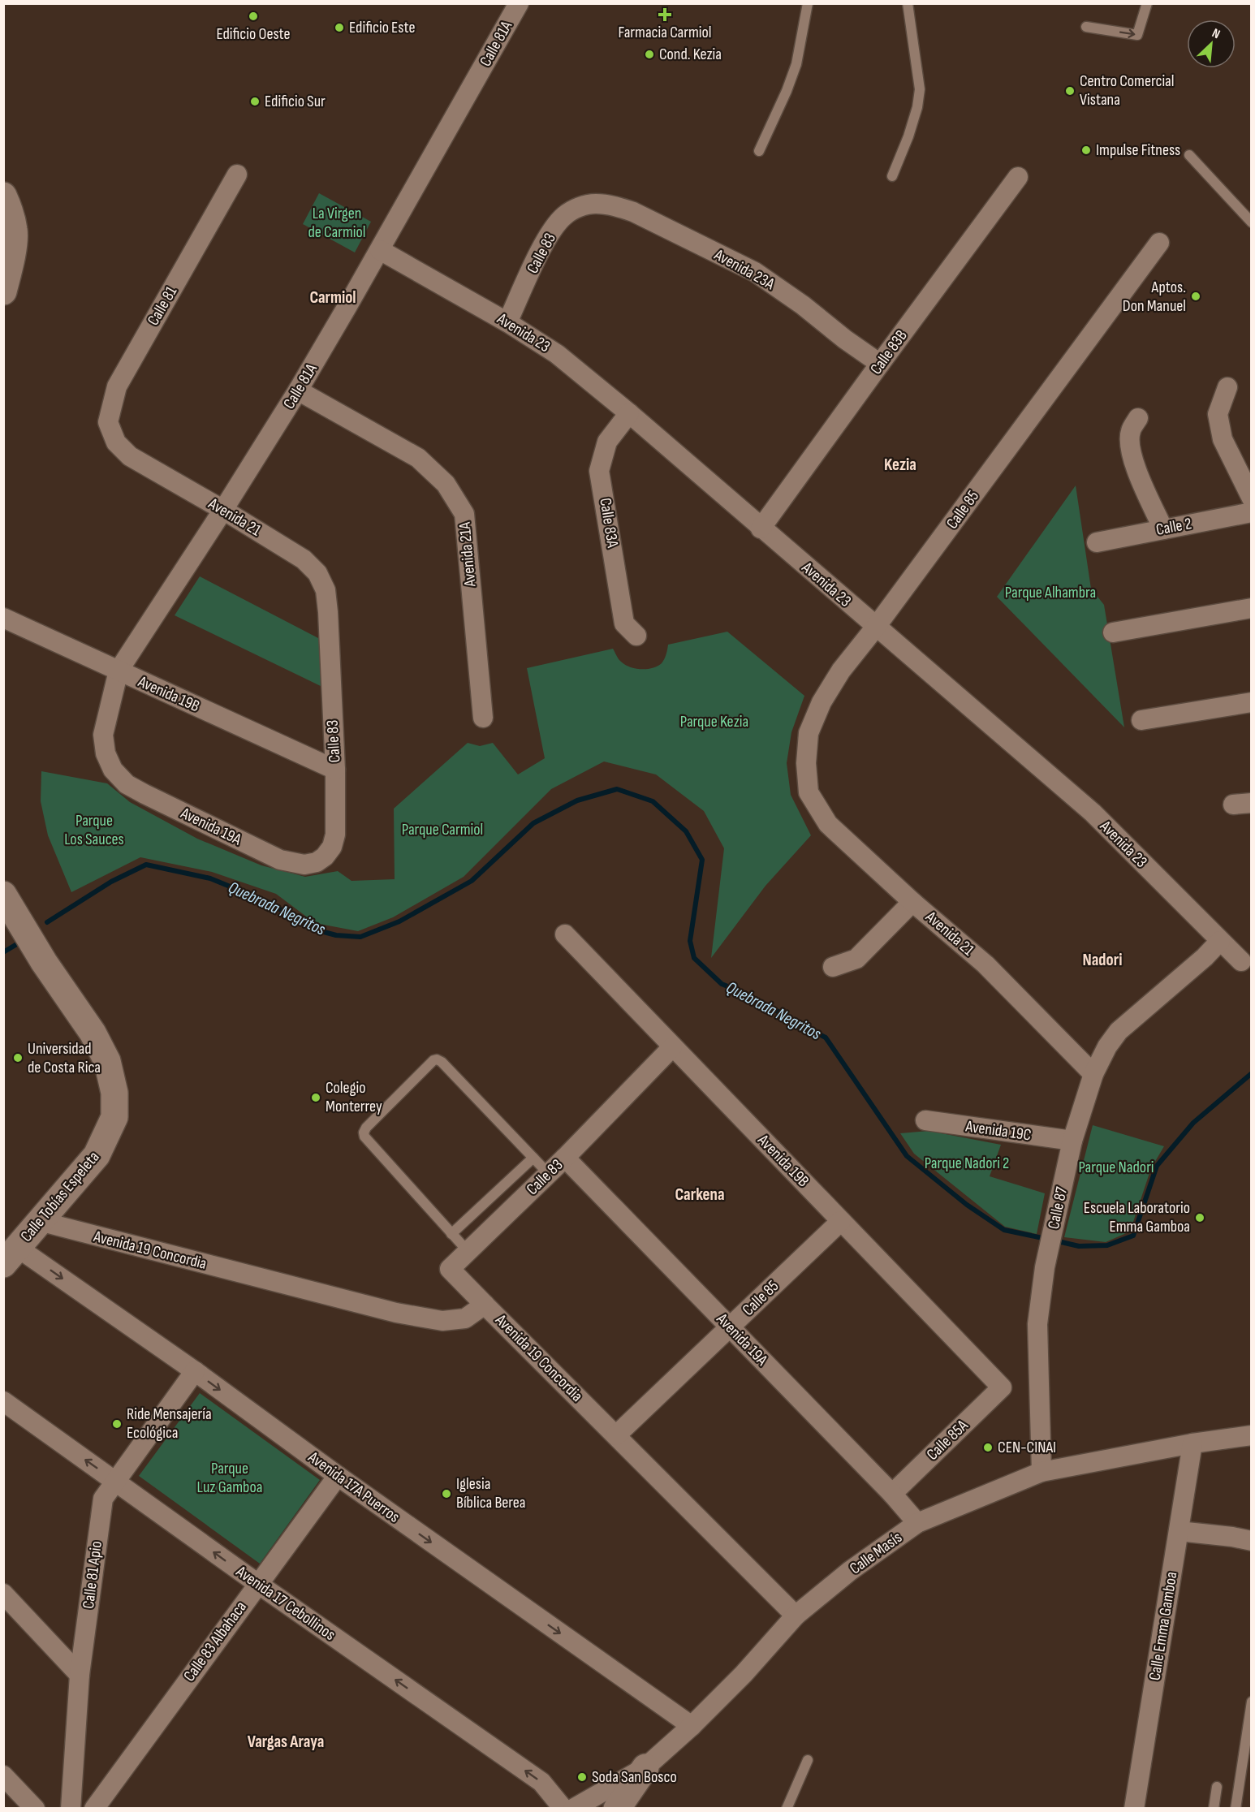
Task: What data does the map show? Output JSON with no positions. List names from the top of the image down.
{
  "streets": {
    "street": [
      "Calle 81A",
      "Calle 83",
      "Avenida 23A",
      "Calle 81",
      "Avenida 23",
      "Calle 83B",
      "Calle 85",
      "Avenida 21",
      "Calle 83A",
      "Calle 2",
      "Avenida 21A",
      "Avenida 19B",
      "Avenida 19A",
      "Avenida 19C",
      "Calle Tobías Espeleta",
      "Calle 87",
      "Avenida 19 Concordia",
      "Calle 85A",
      "Avenida 17A Puerros",
      "Calle Masís",
      "Calle 81 Apio",
      "Avenida 17 Cebollinos",
      "Calle Emma Gamboa",
      "Calle 83 Albahaca"
    ]
  },
  "crossings": [
    ["Calle 81A", "Avenida 23"],
    ["Calle 81A", "Avenida 21"],
    ["Calle 81A", "Avenida 21A"],
    ["Calle 81A", "Avenida 19B"],
    ["Calle 81A", "Avenida 19A"],
    ["Calle 83", "Avenida 23A"],
    ["Calle 83", "Avenida 23"],
    ["Calle 83", "Avenida 21"],
    ["Calle 83", "Avenida 19B"],
    ["Calle 83", "Avenida 19A"],
    ["Calle 83", "Avenida 19 Concordia"],
    ["Avenida 23A", "Calle 83B"],
    ["Calle 81", "Avenida 21"],
    ["Avenida 23", "Calle 83B"],
    ["Avenida 23", "Calle 85"],
    ["Avenida 23", "Calle 83A"],
    ["Avenida 23", "Calle 87"],
    ["Calle 85", "Avenida 21"],
    ["Calle 85", "Avenida 19B"],
    ["Calle 85", "Avenida 19A"],
    ["Calle 85", "Avenida 19 Concordia"],
    ["Avenida 21", "Calle 87"],
    ["Avenida 19B", "Calle 85A"],
    ["Avenida 19A", "Calle 85A"],
    ["Avenida 19A", "Calle Masís"],
    ["Avenida 19C", "Calle 87"],
    ["Calle Tobías Espeleta", "Avenida 19 Concordia"],
    ["Calle Tobías Espeleta", "Avenida 17A Puerros"],
    ["Calle 87", "Calle Masís"],
    ["Avenida 19 Concordia", "Calle Masís"],
    ["Avenida 17A Puerros", "Calle Masís"],
    ["Avenida 17A Puerros", "Calle 81 Apio"],
    ["Avenida 17A Puerros", "Calle 83 Albahaca"],
    ["Calle Masís", "Calle Emma Gamboa"],
    ["Calle 81 Apio", "Avenida 17 Cebollinos"],
    ["Avenida 17 Cebollinos", "Calle 83 Albahaca"]
  ],
  "one_way": ["Avenida 17A Puerros", "Avenida 17 Cebollinos"],
  "districts": [
    "Carmiol",
    "Kezia",
    "Nadori",
    "Carkena",
    "Vargas Araya"
  ],
  "water": ["Quebrada Negritos"],
  "parks": [
    "La Virgen de Carmiol",
    "Parque Alhambra",
    "Parque Kezia",
    "Parque Los Sauces",
    "Parque Carmiol",
    "Parque Nadori 2",
    "Parque Nadori",
    "Parque Luz Gamboa"
  ],
  "places": {
    "health": ["Farmacia Carmiol"],
    "other": [
      "Edificio Oeste",
      "Edificio Este",
      "Cond. Kezia",
      "Centro Comercial Vistana",
      "Edificio Sur",
      "Impulse Fitness",
      "Aptos. Don Manuel",
      "Universidad de Costa Rica",
      "Colegio Monterrey",
      "Escuela Laboratorio Emma Gamboa",
      "Ride Mensajería Ecológica",
      "CEN-CINAI",
      "Iglesia Bíblica Berea",
      "Soda San Bosco"
    ]
  },
  "north": "top right"
}
